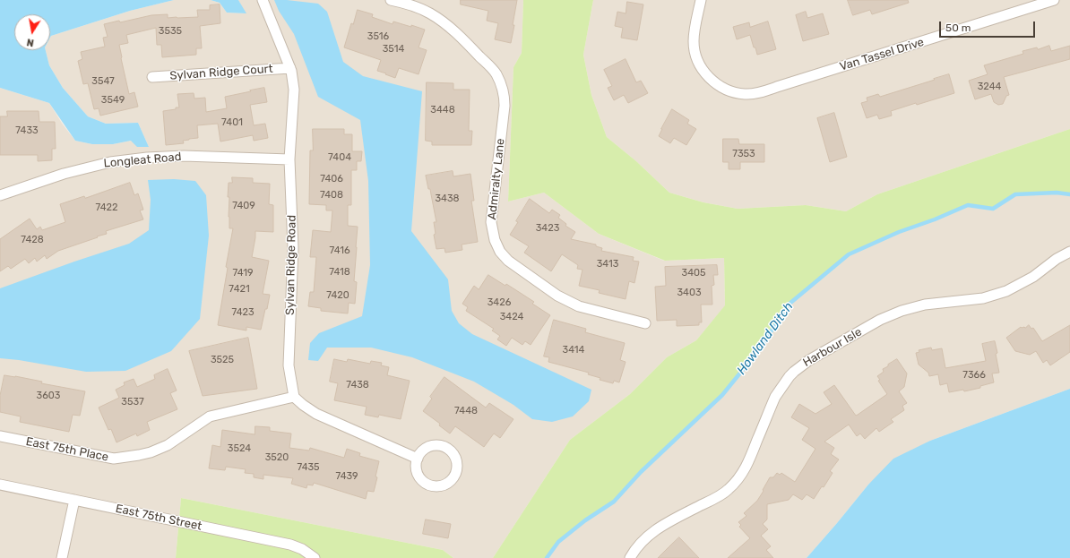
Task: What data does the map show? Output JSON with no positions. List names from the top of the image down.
{
  "streets": {
    "street": [
      "Van Tassel Drive",
      "Sylvan Ridge Court",
      "Longleat Road",
      "Admiralty Lane",
      "Sylvan Ridge Road",
      "Harbour Isle",
      "East 75th Place",
      "East 75th Street"
    ]
  },
  "crossings": [
    ["Sylvan Ridge Court", "Sylvan Ridge Road"],
    ["Longleat Road", "Sylvan Ridge Road"],
    ["Sylvan Ridge Road", "East 75th Place"]
  ],
  "water": ["Howland Ditch"],
  "house_numbers": [
    "3535",
    "3516",
    "3514",
    "3547",
    "3244",
    "3549",
    "3448",
    "7401",
    "7433",
    "7353",
    "7404",
    "7406",
    "7408",
    "3438",
    "7409",
    "7422",
    "3423",
    "7428",
    "7416",
    "3413",
    "7418",
    "7419",
    "3405",
    "7421",
    "3403",
    "7420",
    "3426",
    "7423",
    "3424",
    "3414",
    "3525",
    "7366",
    "7438",
    "3603",
    "3537",
    "7448",
    "3524",
    "3520",
    "7435",
    "7439"
  ],
  "scale_bar": "50 m",
  "north": "bottom"
}
